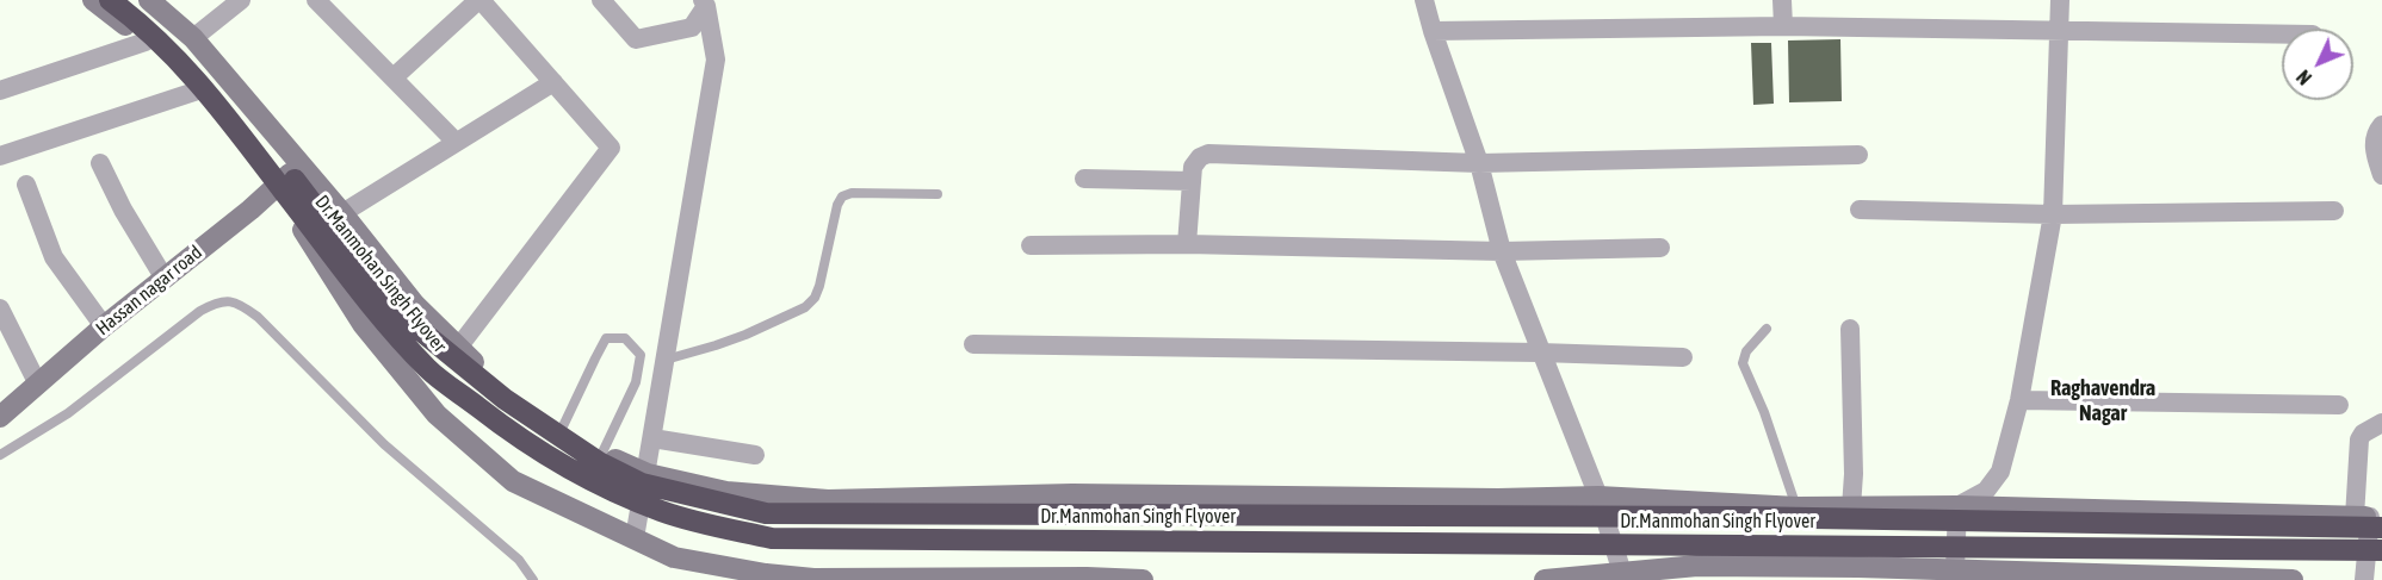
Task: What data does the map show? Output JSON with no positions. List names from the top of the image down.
{
  "streets": {
    "highway": ["Dr.Manmohan Singh Flyover"],
    "street": ["Hassan nagar road"]
  },
  "districts": ["Raghavendra Nagar"],
  "north": "bottom left"
}
